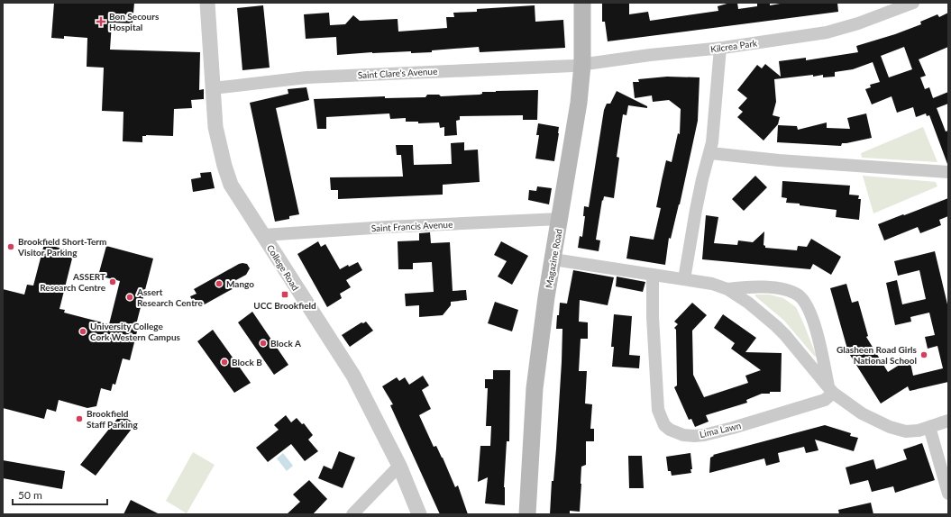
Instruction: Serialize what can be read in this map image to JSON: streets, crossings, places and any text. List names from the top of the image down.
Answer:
{
  "streets": {
    "main road": ["Magazine Road"],
    "street": [
      "Kilcrea Park",
      "Saint Clare's Avenue",
      "Saint Francis Avenue",
      "College Road",
      "Lima Lawn"
    ]
  },
  "crossings": [
    ["Kilcrea Park", "Saint Clare's Avenue"],
    ["Kilcrea Park", "Magazine Road"],
    ["Saint Clare's Avenue", "Magazine Road"],
    ["Saint Clare's Avenue", "College Road"],
    ["Saint Francis Avenue", "Magazine Road"],
    ["Saint Francis Avenue", "College Road"]
  ],
  "places": {
    "health": ["Bon Secours Hospital"],
    "other": [
      "Brookfield Short-Term Visitor Parking",
      "ASSERT Research Centre",
      "Mango",
      "Assert Research Centre",
      "University College Cork Western Campus",
      "Block A",
      "Glasheen Road Girls National School",
      "Block B",
      "Brookfield Staff Parking"
    ],
    "transit": ["UCC Brookfield"]
  },
  "scale_bar": "50 m"
}
